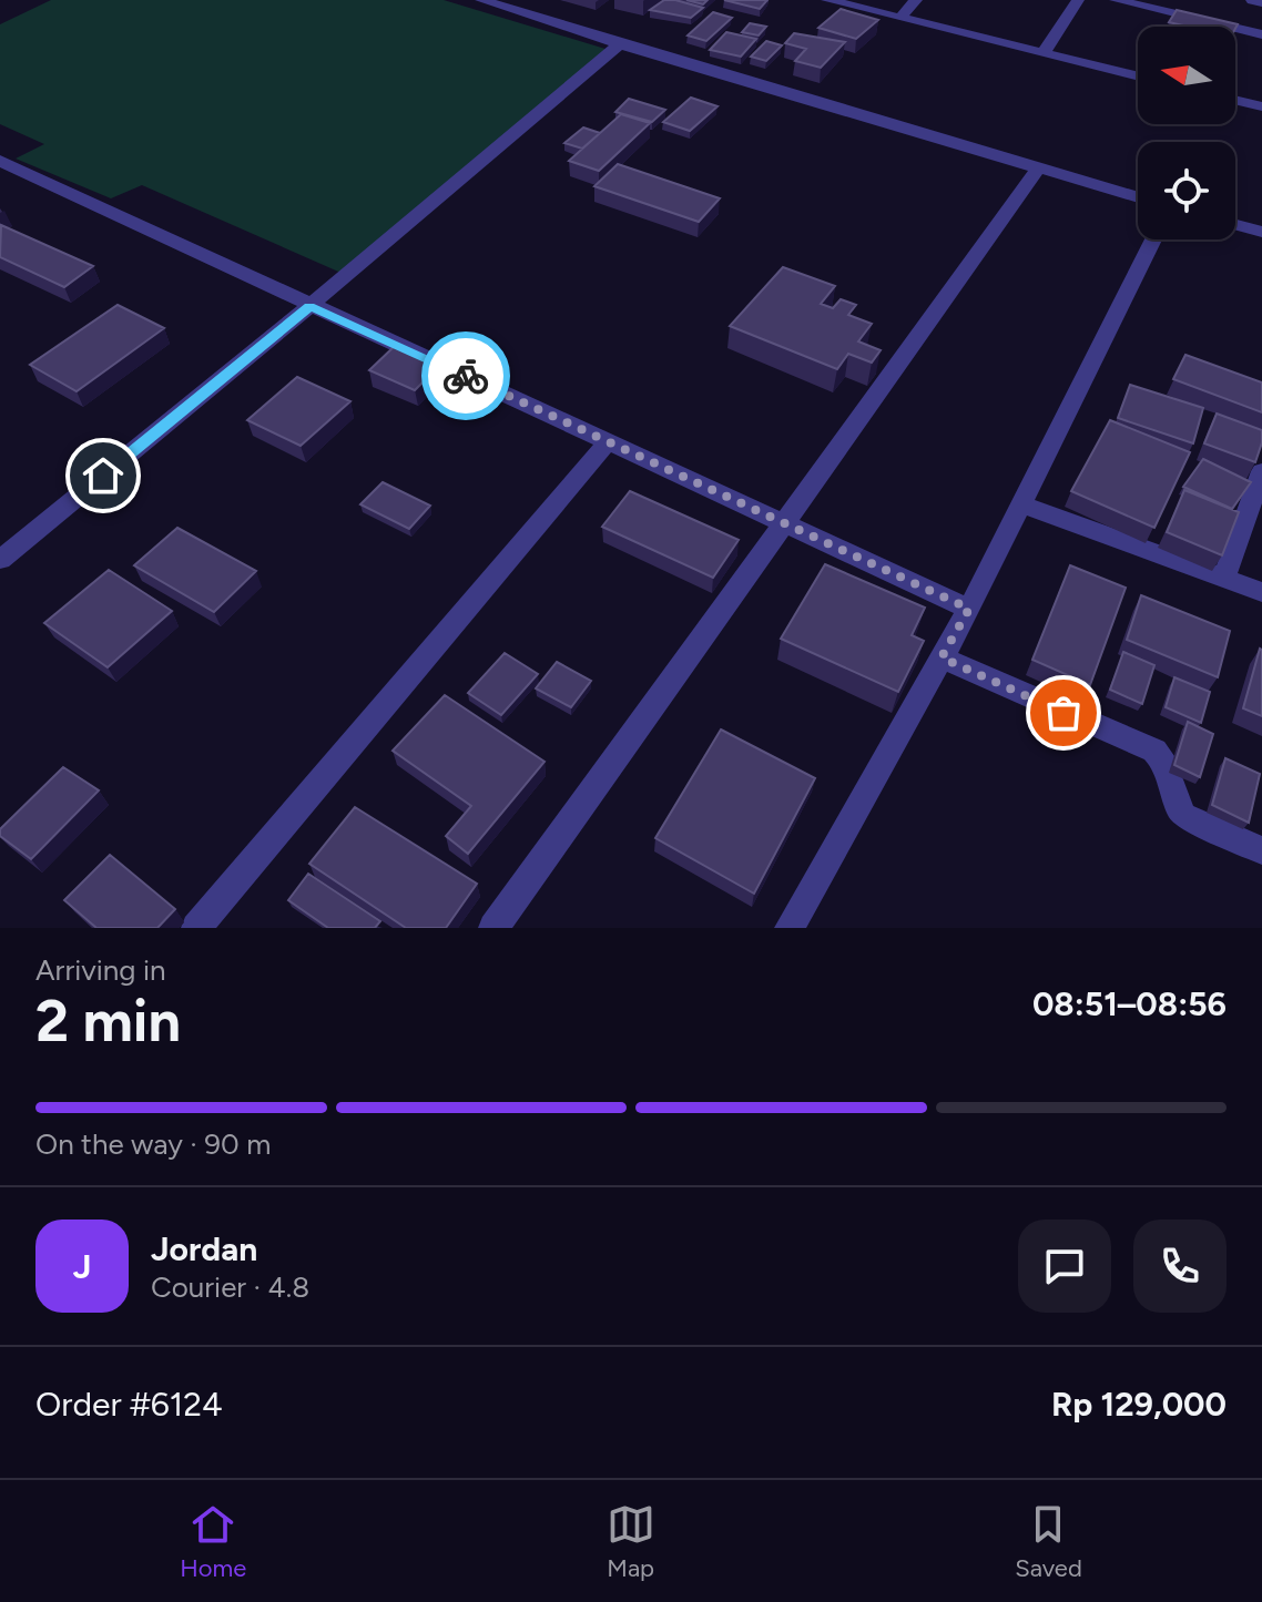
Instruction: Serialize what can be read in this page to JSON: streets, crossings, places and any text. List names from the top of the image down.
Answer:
{
  "north": "left",
  "page": {
    "heading": ["2 min", "Arriving in", "08:51–08:56"],
    "panel": [
      "Jordan",
      "Courier · 4.8",
      "Order #6124",
      "Rp 129,000"
    ],
    "bar": "On the way · 90 m",
    "round": "J",
    "tabs": ["Home", "Map", "Saved"]
  }
}
